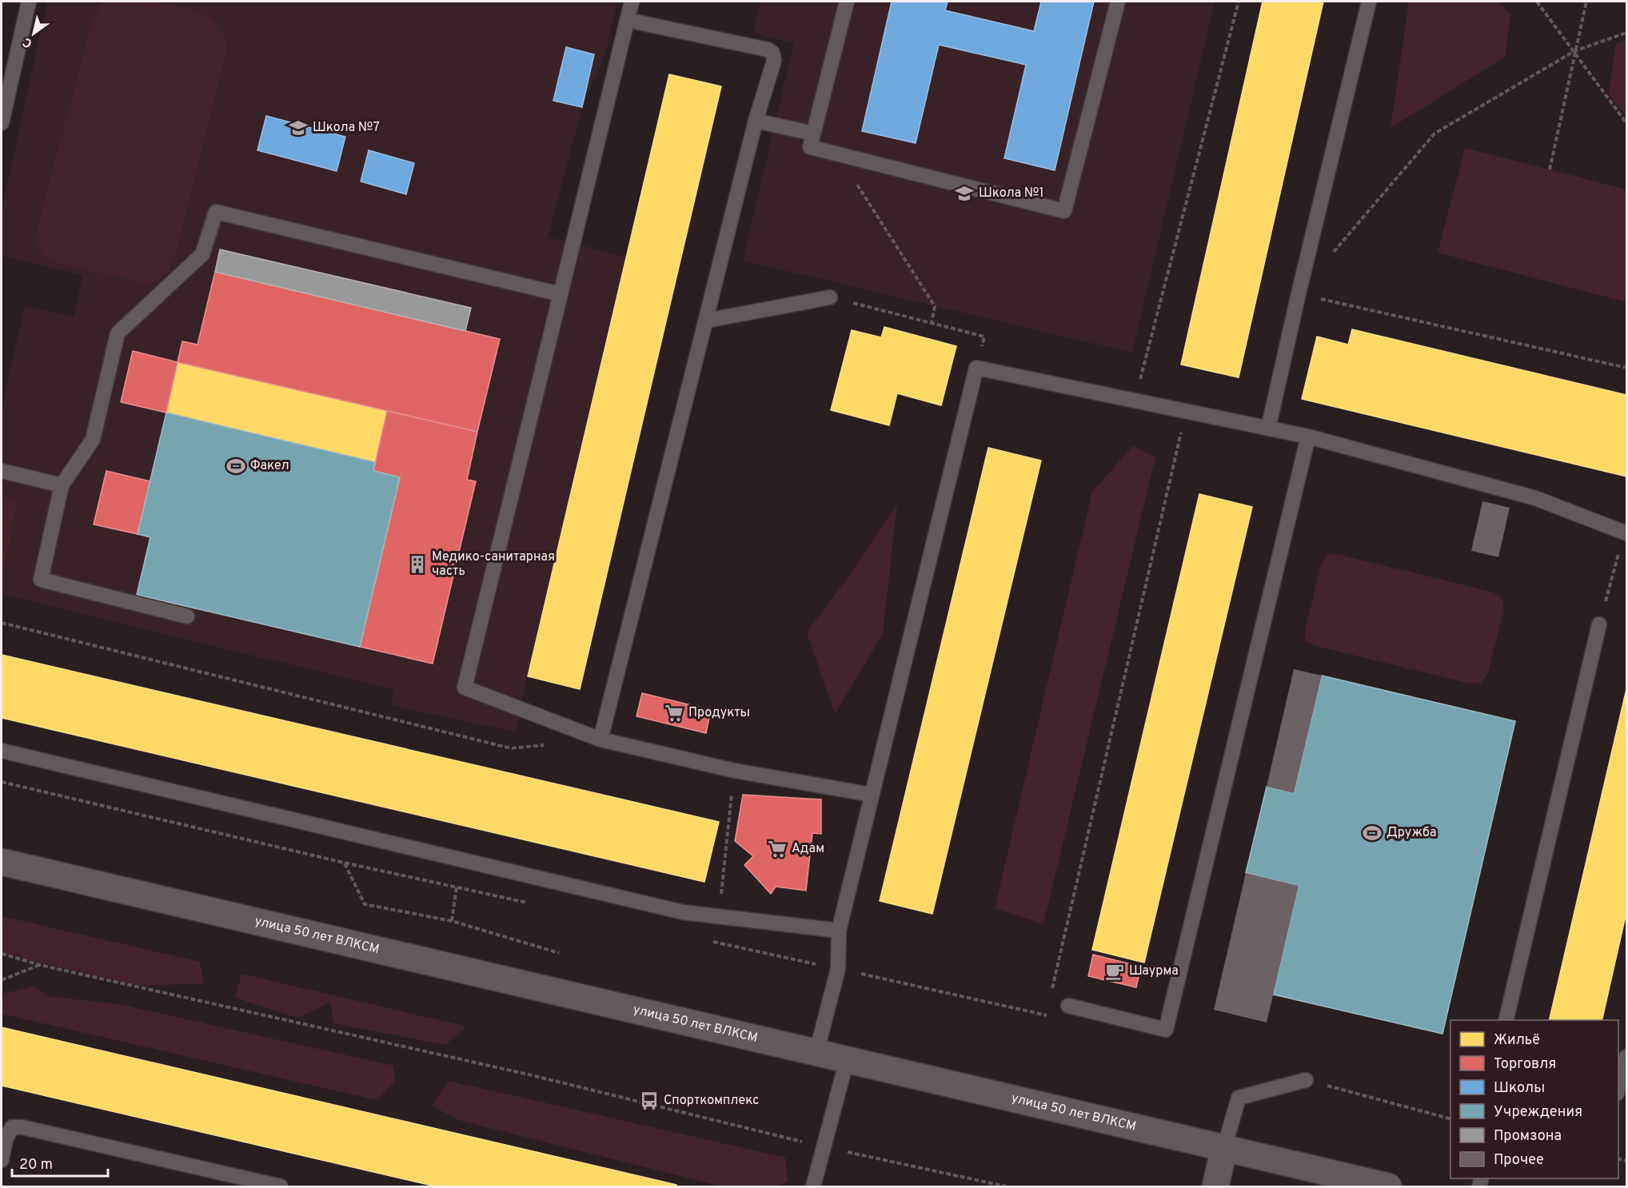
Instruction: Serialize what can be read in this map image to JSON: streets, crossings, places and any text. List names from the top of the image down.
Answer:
{
  "streets": {
    "main road": ["улица 50 лет ВЛКСМ"]
  },
  "places": {
    "school or university": ["Школа №7", "Школа №1"],
    "sports": ["Факел", "Дружба"],
    "building": ["Медико-санитарная часть"],
    "supermarket": ["Продукты", "Адам"],
    "cafe": ["Шаурма"],
    "bus stop": ["Спорткомплекс"]
  },
  "legend": [
    "Жильё",
    "Торговля",
    "Школы",
    "Учреждения",
    "Промзона",
    "Прочее"
  ],
  "scale_bar": "20 m",
  "north": "bottom left"
}
